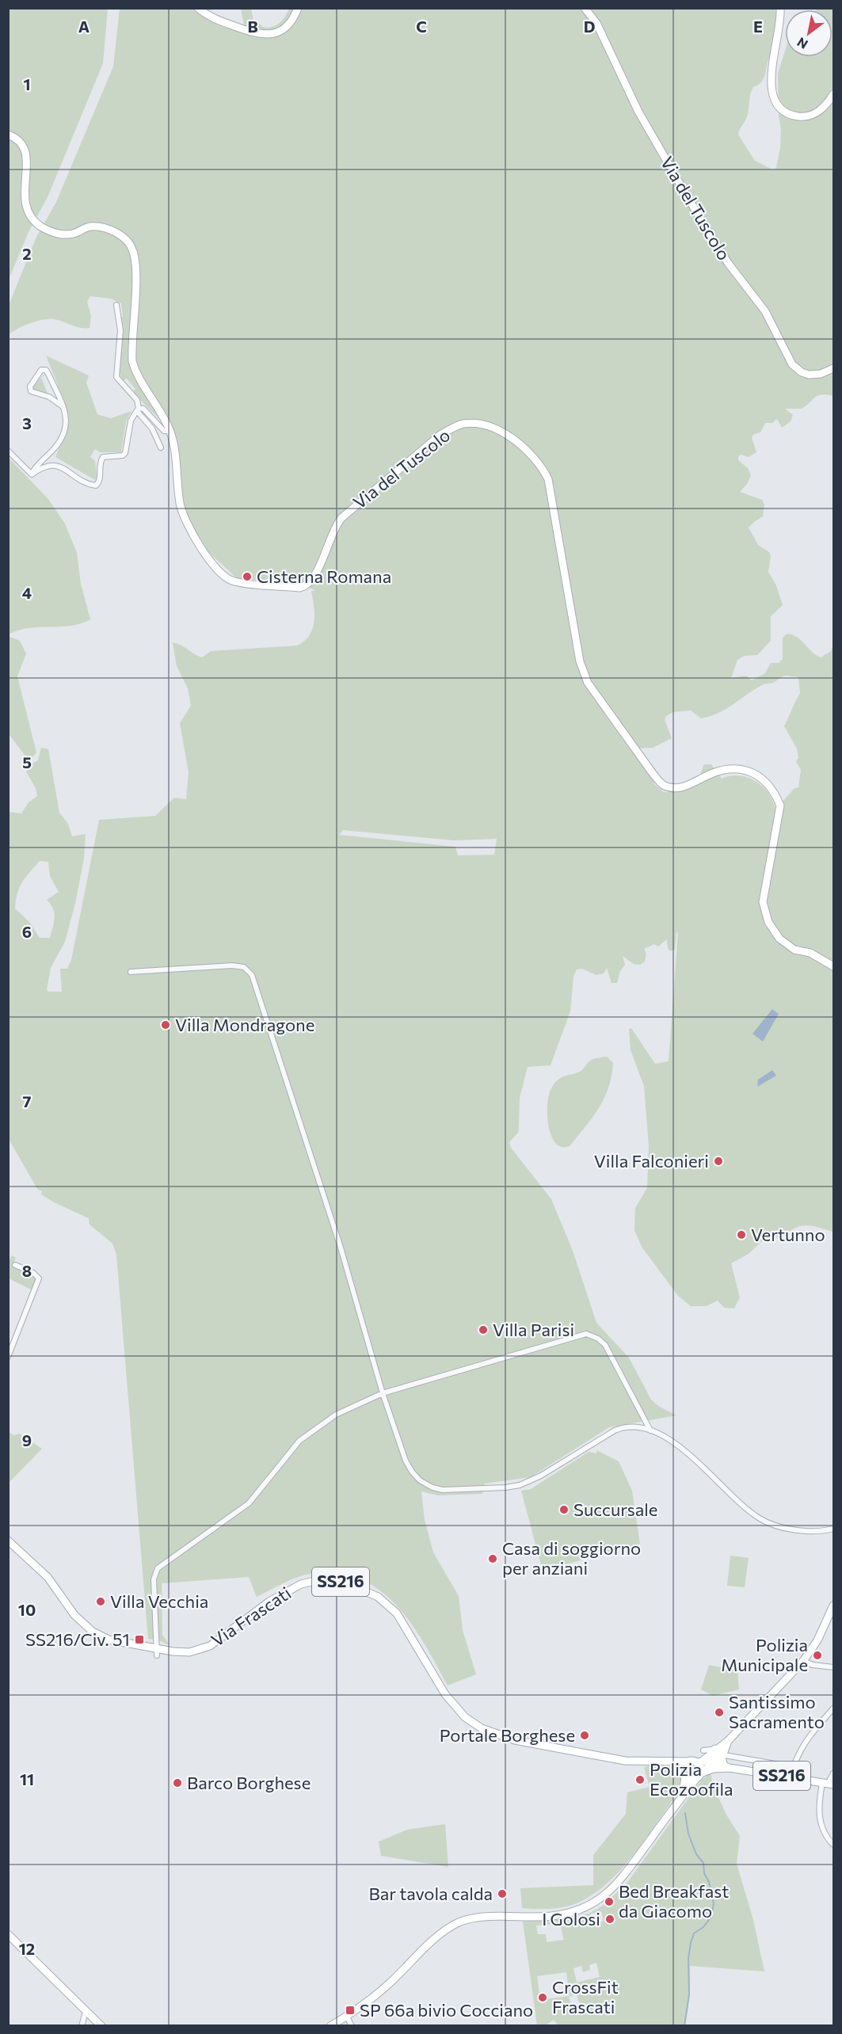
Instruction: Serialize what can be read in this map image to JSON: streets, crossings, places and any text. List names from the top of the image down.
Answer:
{
  "streets": {
    "street": ["Via del Tuscolo", "SS216", "Via Frascati"]
  },
  "places": {
    "other": [
      "Cisterna Romana",
      "Villa Mondragone",
      "Villa Falconieri",
      "Vertunno",
      "Villa Parisi",
      "Succursale",
      "Casa di soggiorno per anziani",
      "Villa Vecchia",
      "Polizia Municipale",
      "Santissimo Sacramento",
      "Portale Borghese",
      "Polizia Ecozoofila",
      "Barco Borghese",
      "Bar tavola calda",
      "Bed Breakfast da Giacomo",
      "I Golosi",
      "CrossFit Frascati"
    ],
    "transit": ["SS216/Civ. 51", "SP 66a bivio Cocciano"]
  },
  "north": "bottom left",
  "grid": {
    "columns": [
      "A",
      "B",
      "C",
      "D",
      "E"
    ],
    "rows": [
      "1",
      "2",
      "3",
      "4",
      "5",
      "6",
      "7",
      "8",
      "9",
      "10",
      "11",
      "12"
    ]
  }
}
